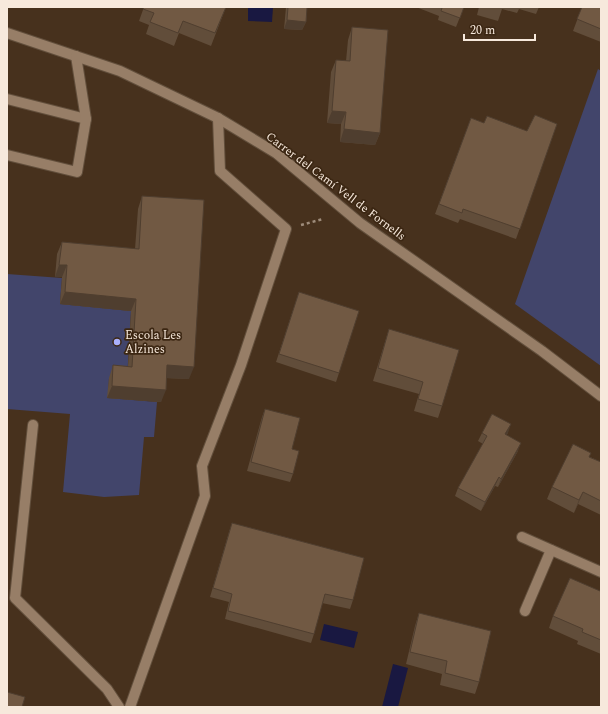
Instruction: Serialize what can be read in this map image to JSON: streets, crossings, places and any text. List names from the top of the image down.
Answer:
{
  "streets": {
    "street": ["Carrer del Camí Vell de Fornells"]
  },
  "places": ["Escola Les Alzines"],
  "scale_bar": "20 m"
}
